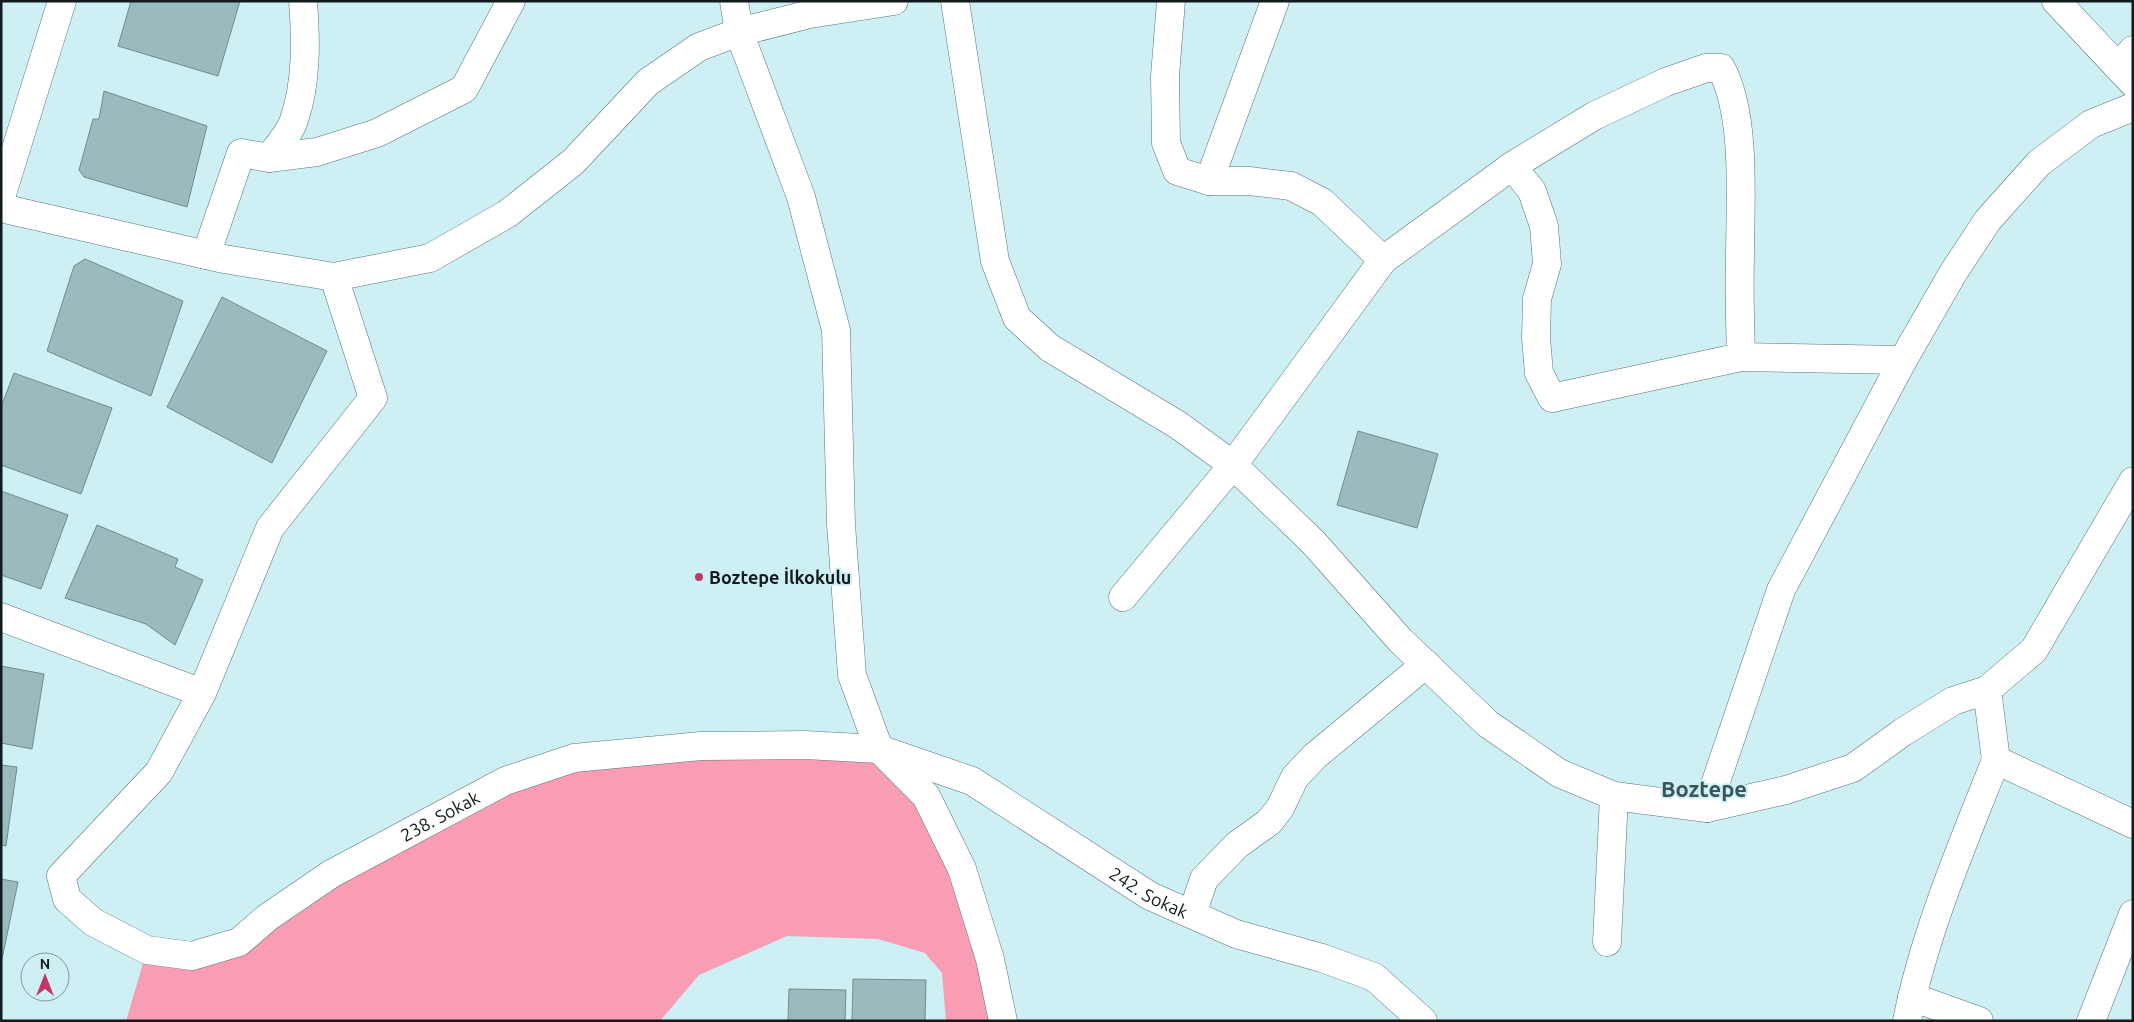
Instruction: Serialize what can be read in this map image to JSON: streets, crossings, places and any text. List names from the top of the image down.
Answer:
{
  "streets": {
    "street": ["238. Sokak", "242. Sokak"]
  },
  "crossings": [
    ["238. Sokak", "242. Sokak"]
  ],
  "districts": ["Boztepe"],
  "places": ["Boztepe İlkokulu"],
  "north": "top"
}
